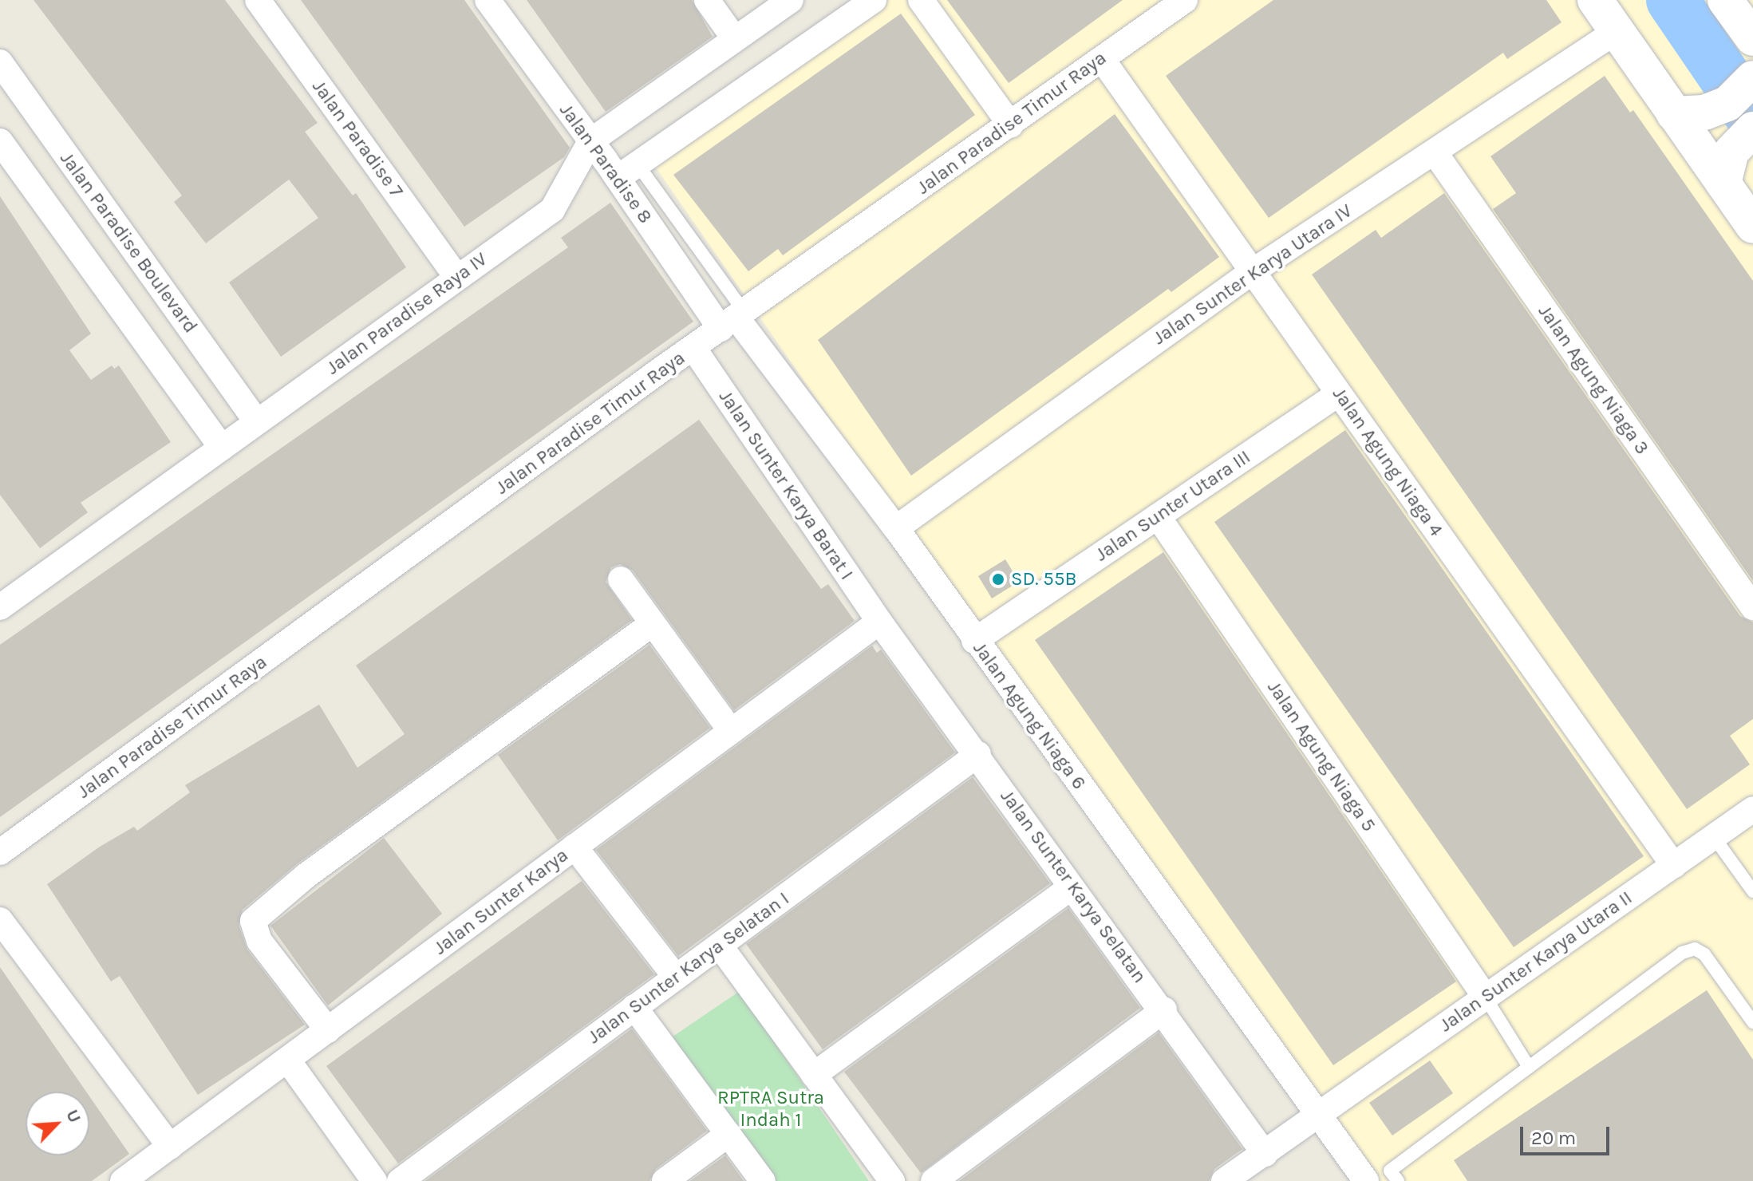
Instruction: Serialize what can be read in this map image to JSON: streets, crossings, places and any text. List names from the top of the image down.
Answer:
{
  "streets": {
    "street": [
      "Jalan Paradise Timur Raya",
      "Jalan Paradise 7",
      "Jalan Paradise 8",
      "Jalan Paradise Boulevard",
      "Jalan Sunter Karya Utara IV",
      "Jalan Paradise Raya IV",
      "Jalan Agung Niaga 3",
      "Jalan Agung Niaga 4",
      "Jalan Sunter Karya Barat I",
      "Jalan Sunter Utara III",
      "Jalan Agung Niaga 6",
      "Jalan Agung Niaga 5",
      "Jalan Sunter Karya Selatan",
      "Jalan Sunter Karya",
      "Jalan Sunter Karya Utara II",
      "Jalan Sunter Karya Selatan I"
    ]
  },
  "crossings": [
    ["Jalan Paradise Timur Raya", "Jalan Paradise 8"],
    ["Jalan Paradise Timur Raya", "Jalan Agung Niaga 4"],
    ["Jalan Paradise Timur Raya", "Jalan Sunter Karya Barat I"],
    ["Jalan Paradise Timur Raya", "Jalan Agung Niaga 6"],
    ["Jalan Paradise 7", "Jalan Paradise Raya IV"],
    ["Jalan Paradise 8", "Jalan Paradise Raya IV"],
    ["Jalan Paradise 8", "Jalan Agung Niaga 6"],
    ["Jalan Paradise Boulevard", "Jalan Paradise Raya IV"],
    ["Jalan Sunter Karya Utara IV", "Jalan Agung Niaga 3"],
    ["Jalan Sunter Karya Utara IV", "Jalan Agung Niaga 4"],
    ["Jalan Sunter Karya Utara IV", "Jalan Agung Niaga 6"],
    ["Jalan Agung Niaga 4", "Jalan Sunter Utara III"],
    ["Jalan Agung Niaga 4", "Jalan Sunter Karya Utara II"],
    ["Jalan Sunter Karya Barat I", "Jalan Sunter Karya Selatan"],
    ["Jalan Sunter Karya Barat I", "Jalan Sunter Karya"],
    ["Jalan Sunter Utara III", "Jalan Agung Niaga 6"],
    ["Jalan Sunter Utara III", "Jalan Agung Niaga 5"],
    ["Jalan Agung Niaga 6", "Jalan Sunter Karya Utara II"],
    ["Jalan Agung Niaga 5", "Jalan Sunter Karya Utara II"],
    ["Jalan Sunter Karya Selatan", "Jalan Sunter Karya"],
    ["Jalan Sunter Karya Selatan", "Jalan Sunter Karya Utara II"],
    ["Jalan Sunter Karya Selatan", "Jalan Sunter Karya Selatan I"]
  ],
  "parks": ["RPTRA Sutra Indah 1"],
  "places": ["SD. 55B"],
  "scale_bar": "20 m",
  "north": "top right"
}
